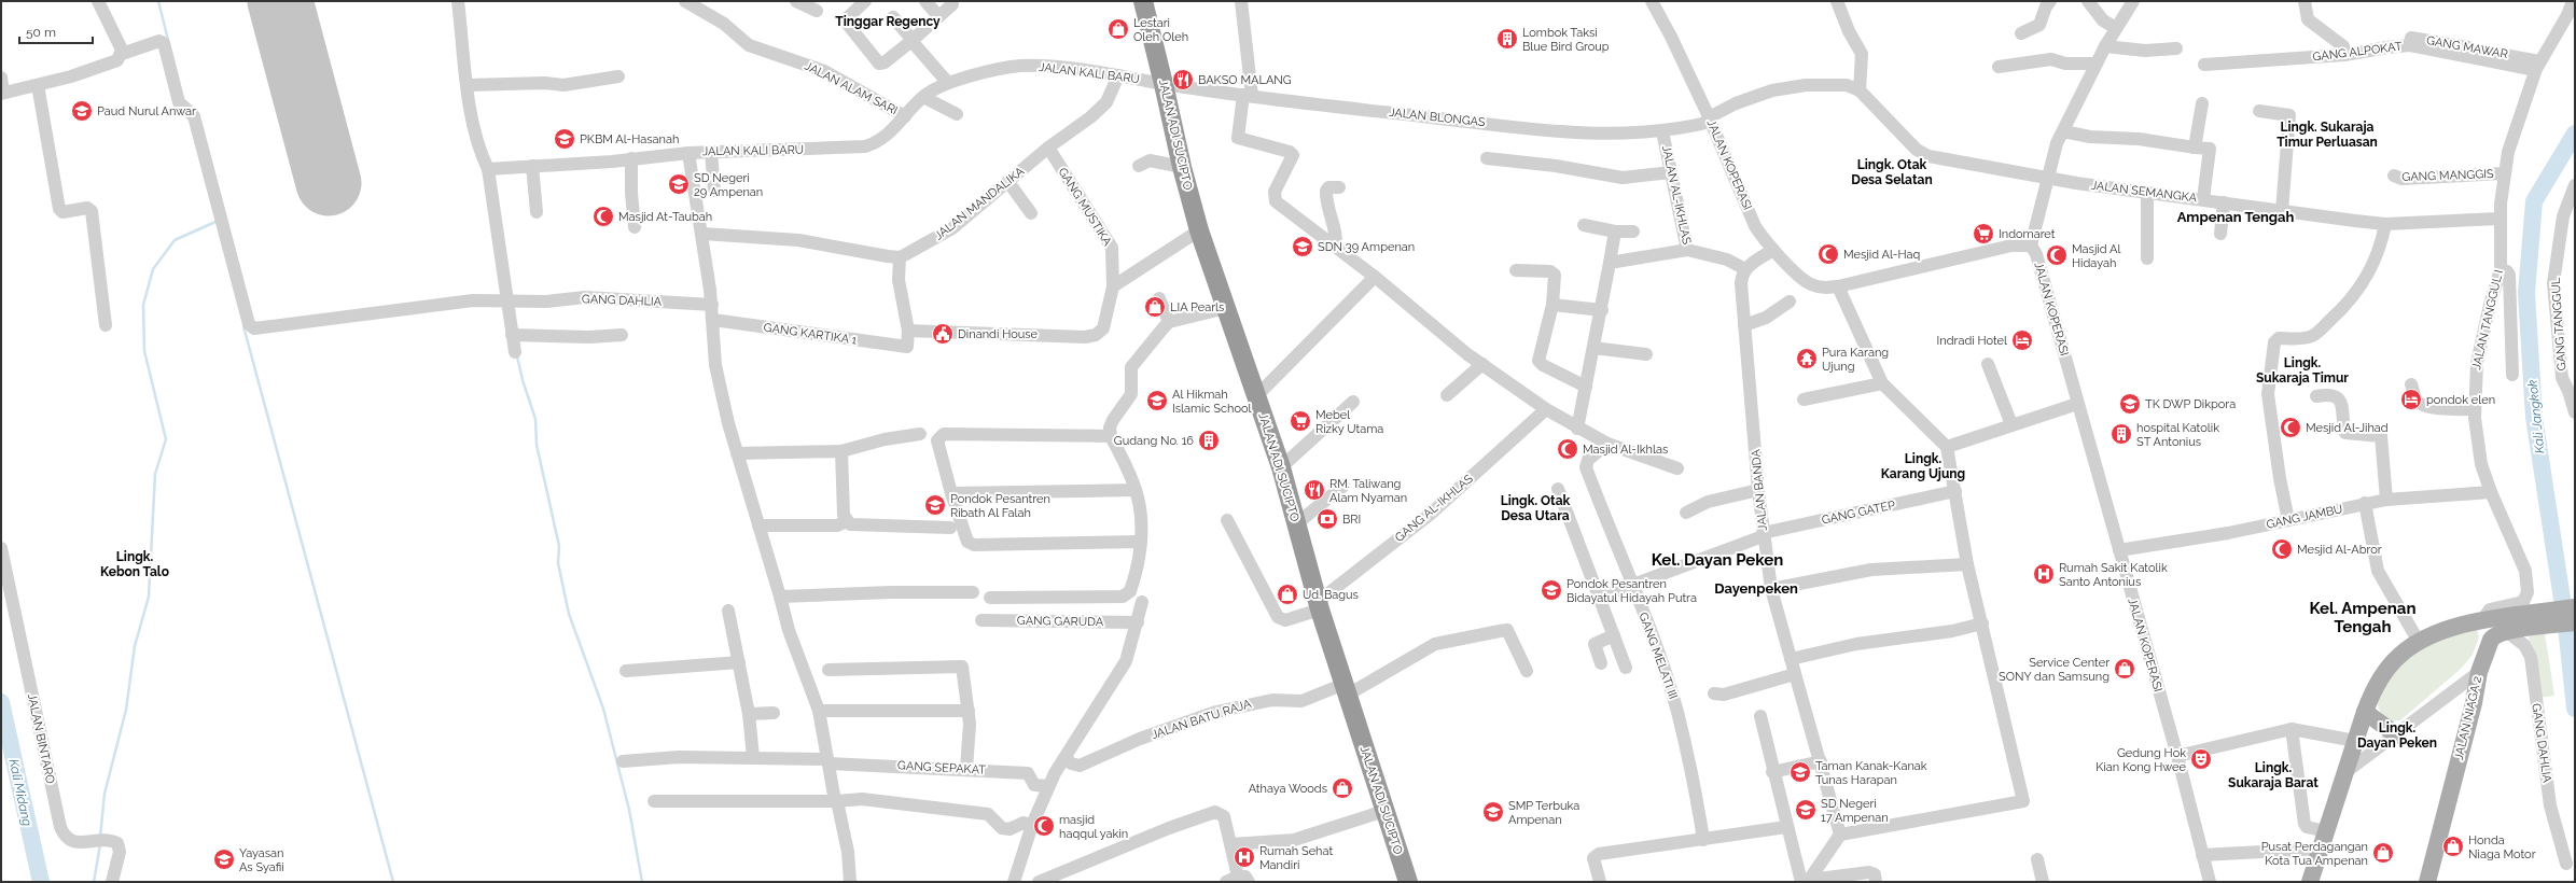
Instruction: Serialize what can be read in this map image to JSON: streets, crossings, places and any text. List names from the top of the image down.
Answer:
{
  "streets": {
    "highway": ["JALAN ADI SUCIPTO"],
    "main road": ["JALAN NIAGA 2"],
    "street": [
      "GANG ALPOKAT",
      "JALAN KALI BARU",
      "JALAN ALAM SARI",
      "JALAN BLONGAS",
      "JALAN KOPERASI",
      "GANG MANGGIS",
      "JALAN SEMANGKA",
      "JALAN AL-IKHLAS",
      "JALAN MANDALIKA",
      "GANG MUSTIKA",
      "GANG DAHLIA",
      "JALAN TANGGUL I",
      "GANG TANGGUL",
      "GANG KARTIKA 1",
      "JALAN BANDA",
      "GANG AL-IKHLAS",
      "GANG GATEP",
      "GANG JAMBU",
      "GANG GARUDA",
      "GANG MELATI III",
      "JALAN BATU RAJA",
      "JALAN BINTARO",
      "GANG SEPAKAT"
    ]
  },
  "crossings": [
    ["GANG ALPOKAT", "JALAN TANGGUL I"],
    ["JALAN KALI BARU", "JALAN ALAM SARI"],
    ["JALAN KALI BARU", "JALAN BLONGAS"],
    ["JALAN KALI BARU", "JALAN ADI SUCIPTO"],
    ["JALAN KALI BARU", "JALAN MANDALIKA"],
    ["JALAN BLONGAS", "JALAN ADI SUCIPTO"],
    ["JALAN BLONGAS", "JALAN KOPERASI"],
    ["JALAN BLONGAS", "JALAN SEMANGKA"],
    ["JALAN BLONGAS", "JALAN AL-IKHLAS"],
    ["JALAN ADI SUCIPTO", "GANG AL-IKHLAS"],
    ["JALAN ADI SUCIPTO", "JALAN BATU RAJA"],
    ["JALAN KOPERASI", "GANG JAMBU"],
    ["GANG MANGGIS", "JALAN TANGGUL I"],
    ["JALAN SEMANGKA", "JALAN TANGGUL I"],
    ["JALAN AL-IKHLAS", "JALAN BANDA"],
    ["JALAN MANDALIKA", "GANG MUSTIKA"],
    ["GANG MUSTIKA", "GANG KARTIKA 1"],
    ["GANG DAHLIA", "JALAN NIAGA 2"],
    ["JALAN TANGGUL I", "GANG JAMBU"],
    ["JALAN BANDA", "GANG GATEP"],
    ["GANG GATEP", "GANG MELATI III"]
  ],
  "districts": [
    "Tinggar Regency",
    "Lingk. Sukaraja Timur Perluasan",
    "Lingk. Otak Desa Selatan",
    "Ampenan Tengah",
    "Lingk. Sukaraja Timur",
    "Lingk. Karang Ujung",
    "Lingk. Otak Desa Utara",
    "Lingk. Kebon Talo",
    "Kel. Dayan Peken",
    "Dayenpeken",
    "Kel. Ampenan Tengah",
    "Lingk. Dayan Peken",
    "Lingk. Sukaraja Barat"
  ],
  "water": ["Kali Jangkok", "Kali Midang"],
  "places": {
    "shop": [
      "Lestari Oleh Oleh",
      "LIA Pearls",
      "Ud. Bagus",
      "Service Center SONY dan Samsung",
      "Athaya Woods",
      "Honda Niaga Motor",
      "Pusat Perdagangan Kota Tua Ampenan"
    ],
    "building": ["Lombok Taksi Blue Bird Group", "hospital Katolik ST Antonius", "Gudang No. 16"],
    "restaurant": ["BAKSO MALANG", "RM. Taliwang Alam Nyaman"],
    "school or university": [
      "Paud Nurul Anwar",
      "PKBM Al-Hasanah",
      "SD Negeri 29 Ampenan",
      "SDN 39 Ampenan",
      "Al Hikmah Islamic School",
      "TK DWP Dikpora",
      "Pondok Pesantren Ribath Al Falah",
      "Pondok Pesantren Bidayatul Hidayah Putra",
      "Taman Kanak-Kanak Tunas Harapan",
      "SD Negeri 17 Ampenan",
      "SMP Terbuka Ampenan",
      "Yayasan As Syafii"
    ],
    "mosque": [
      "Masjid At-Taubah",
      "Mesjid Al-Haq",
      "Masjid Al Hidayah",
      "Mesjid Al-Jihad",
      "Masjid Al-Ikhlas",
      "Mesjid Al-Abror",
      "masjid haqqul yakin"
    ],
    "supermarket": ["Indomaret", "Mebel Rizky Utama"],
    "public building": ["Dinandi House"],
    "hotel": ["Indradi Hotel", "pondok elen"],
    "temple": ["Pura Karang Ujung"],
    "bank": ["BRI"],
    "hospital": ["Rumah Sakit Katolik Santo Antonius", "Rumah Sehat Mandiri"],
    "theatre": ["Gedung Hok Kian Kong Hwee"]
  },
  "scale_bar": "50 m"
}
